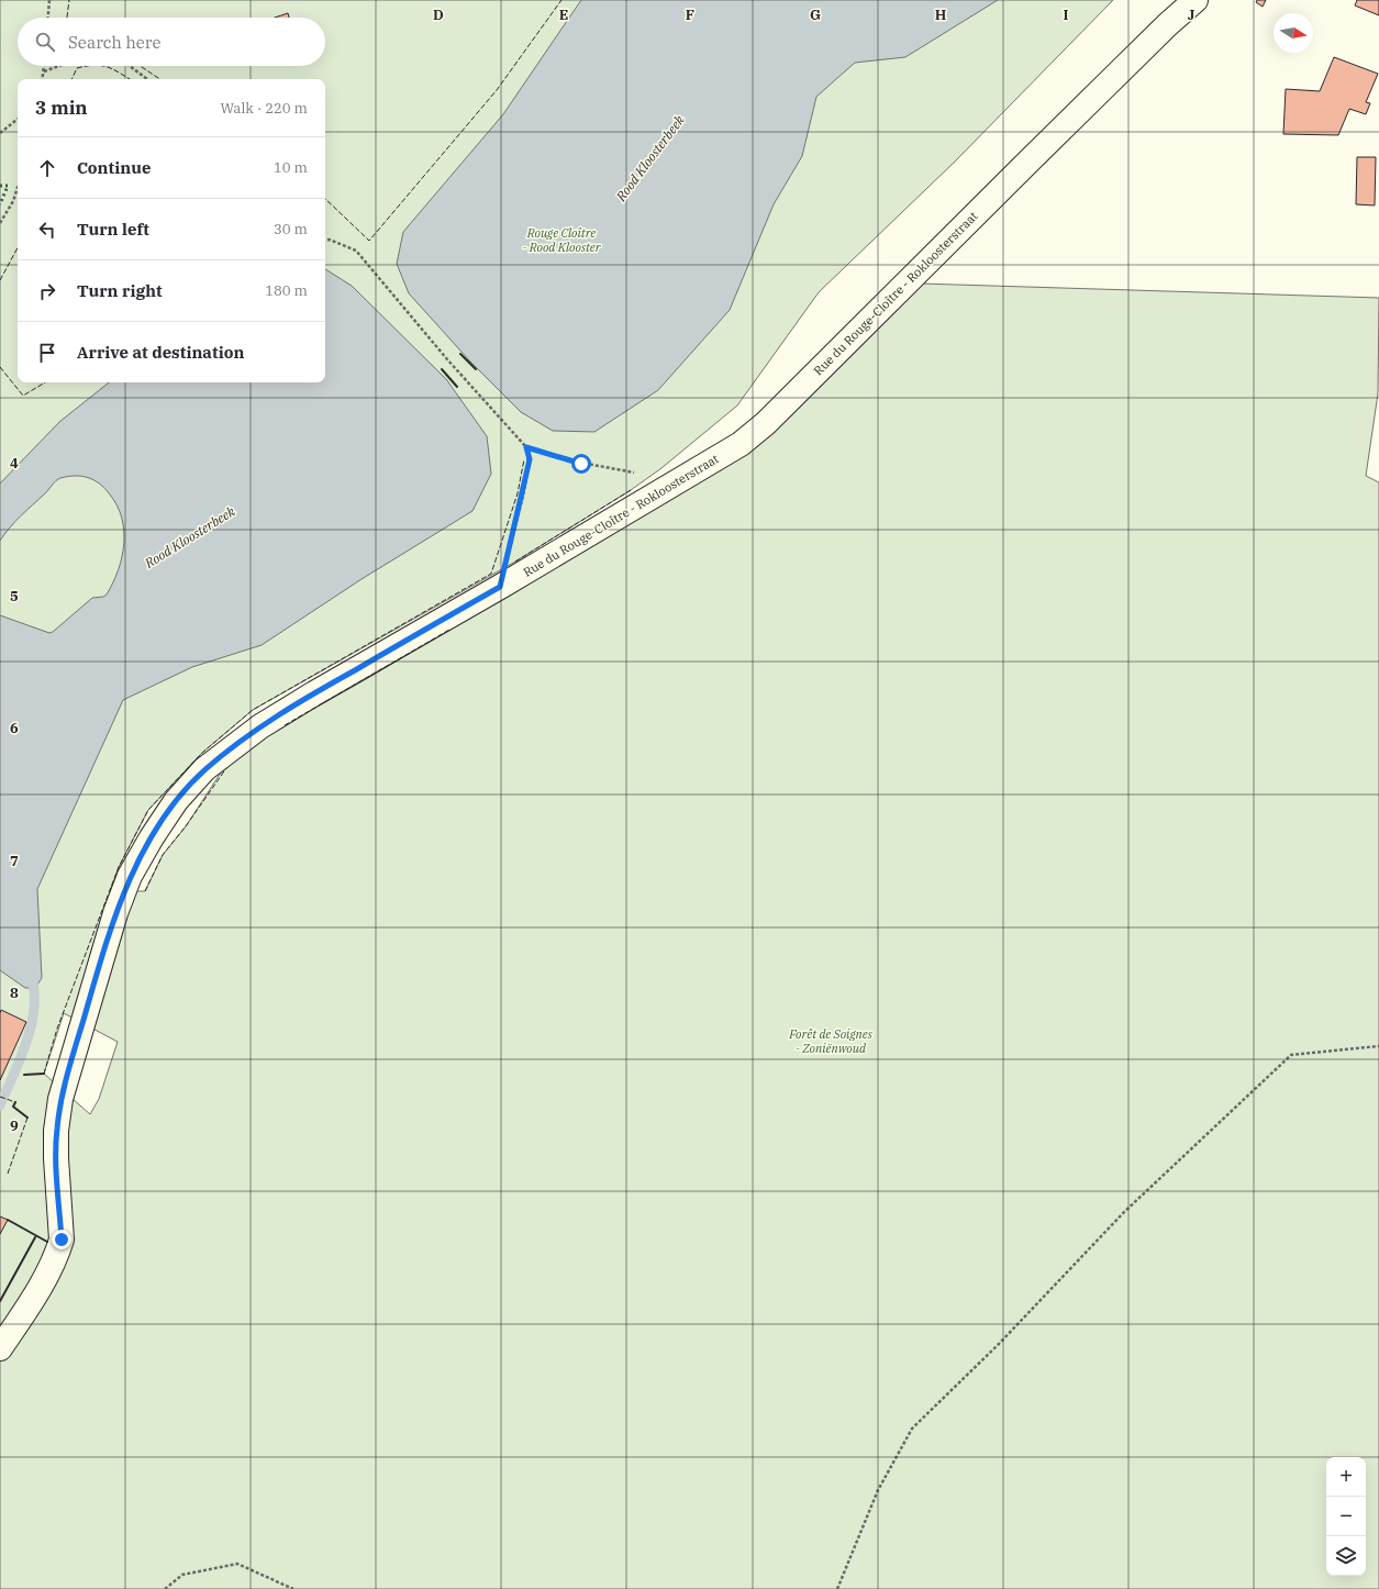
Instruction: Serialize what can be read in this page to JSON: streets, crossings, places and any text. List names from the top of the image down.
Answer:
{
  "streets": {
    "street": ["Rue du Rouge-Cloître - Rokloosterstraat"]
  },
  "water": ["Rood Kloosterbeek"],
  "parks": ["Rouge Cloître - Rood Klooster", "Forêt de Soignes - Zoniënwoud"],
  "north": "right",
  "page": {
    "search": "Search here",
    "heading": ["3 min", "Walk · 220 m"],
    "list": [
      ["Continue", "10 m"],
      ["Turn left", "30 m"],
      ["Turn right", "180 m"],
      "Arrive at destination"
    ],
    "map_buttons": ["+", "−"]
  },
  "grid": {
    "columns": [
      "D",
      "E",
      "F",
      "G",
      "H",
      "I",
      "J"
    ],
    "rows": [
      "4",
      "5",
      "6",
      "7",
      "8",
      "9"
    ]
  }
}
